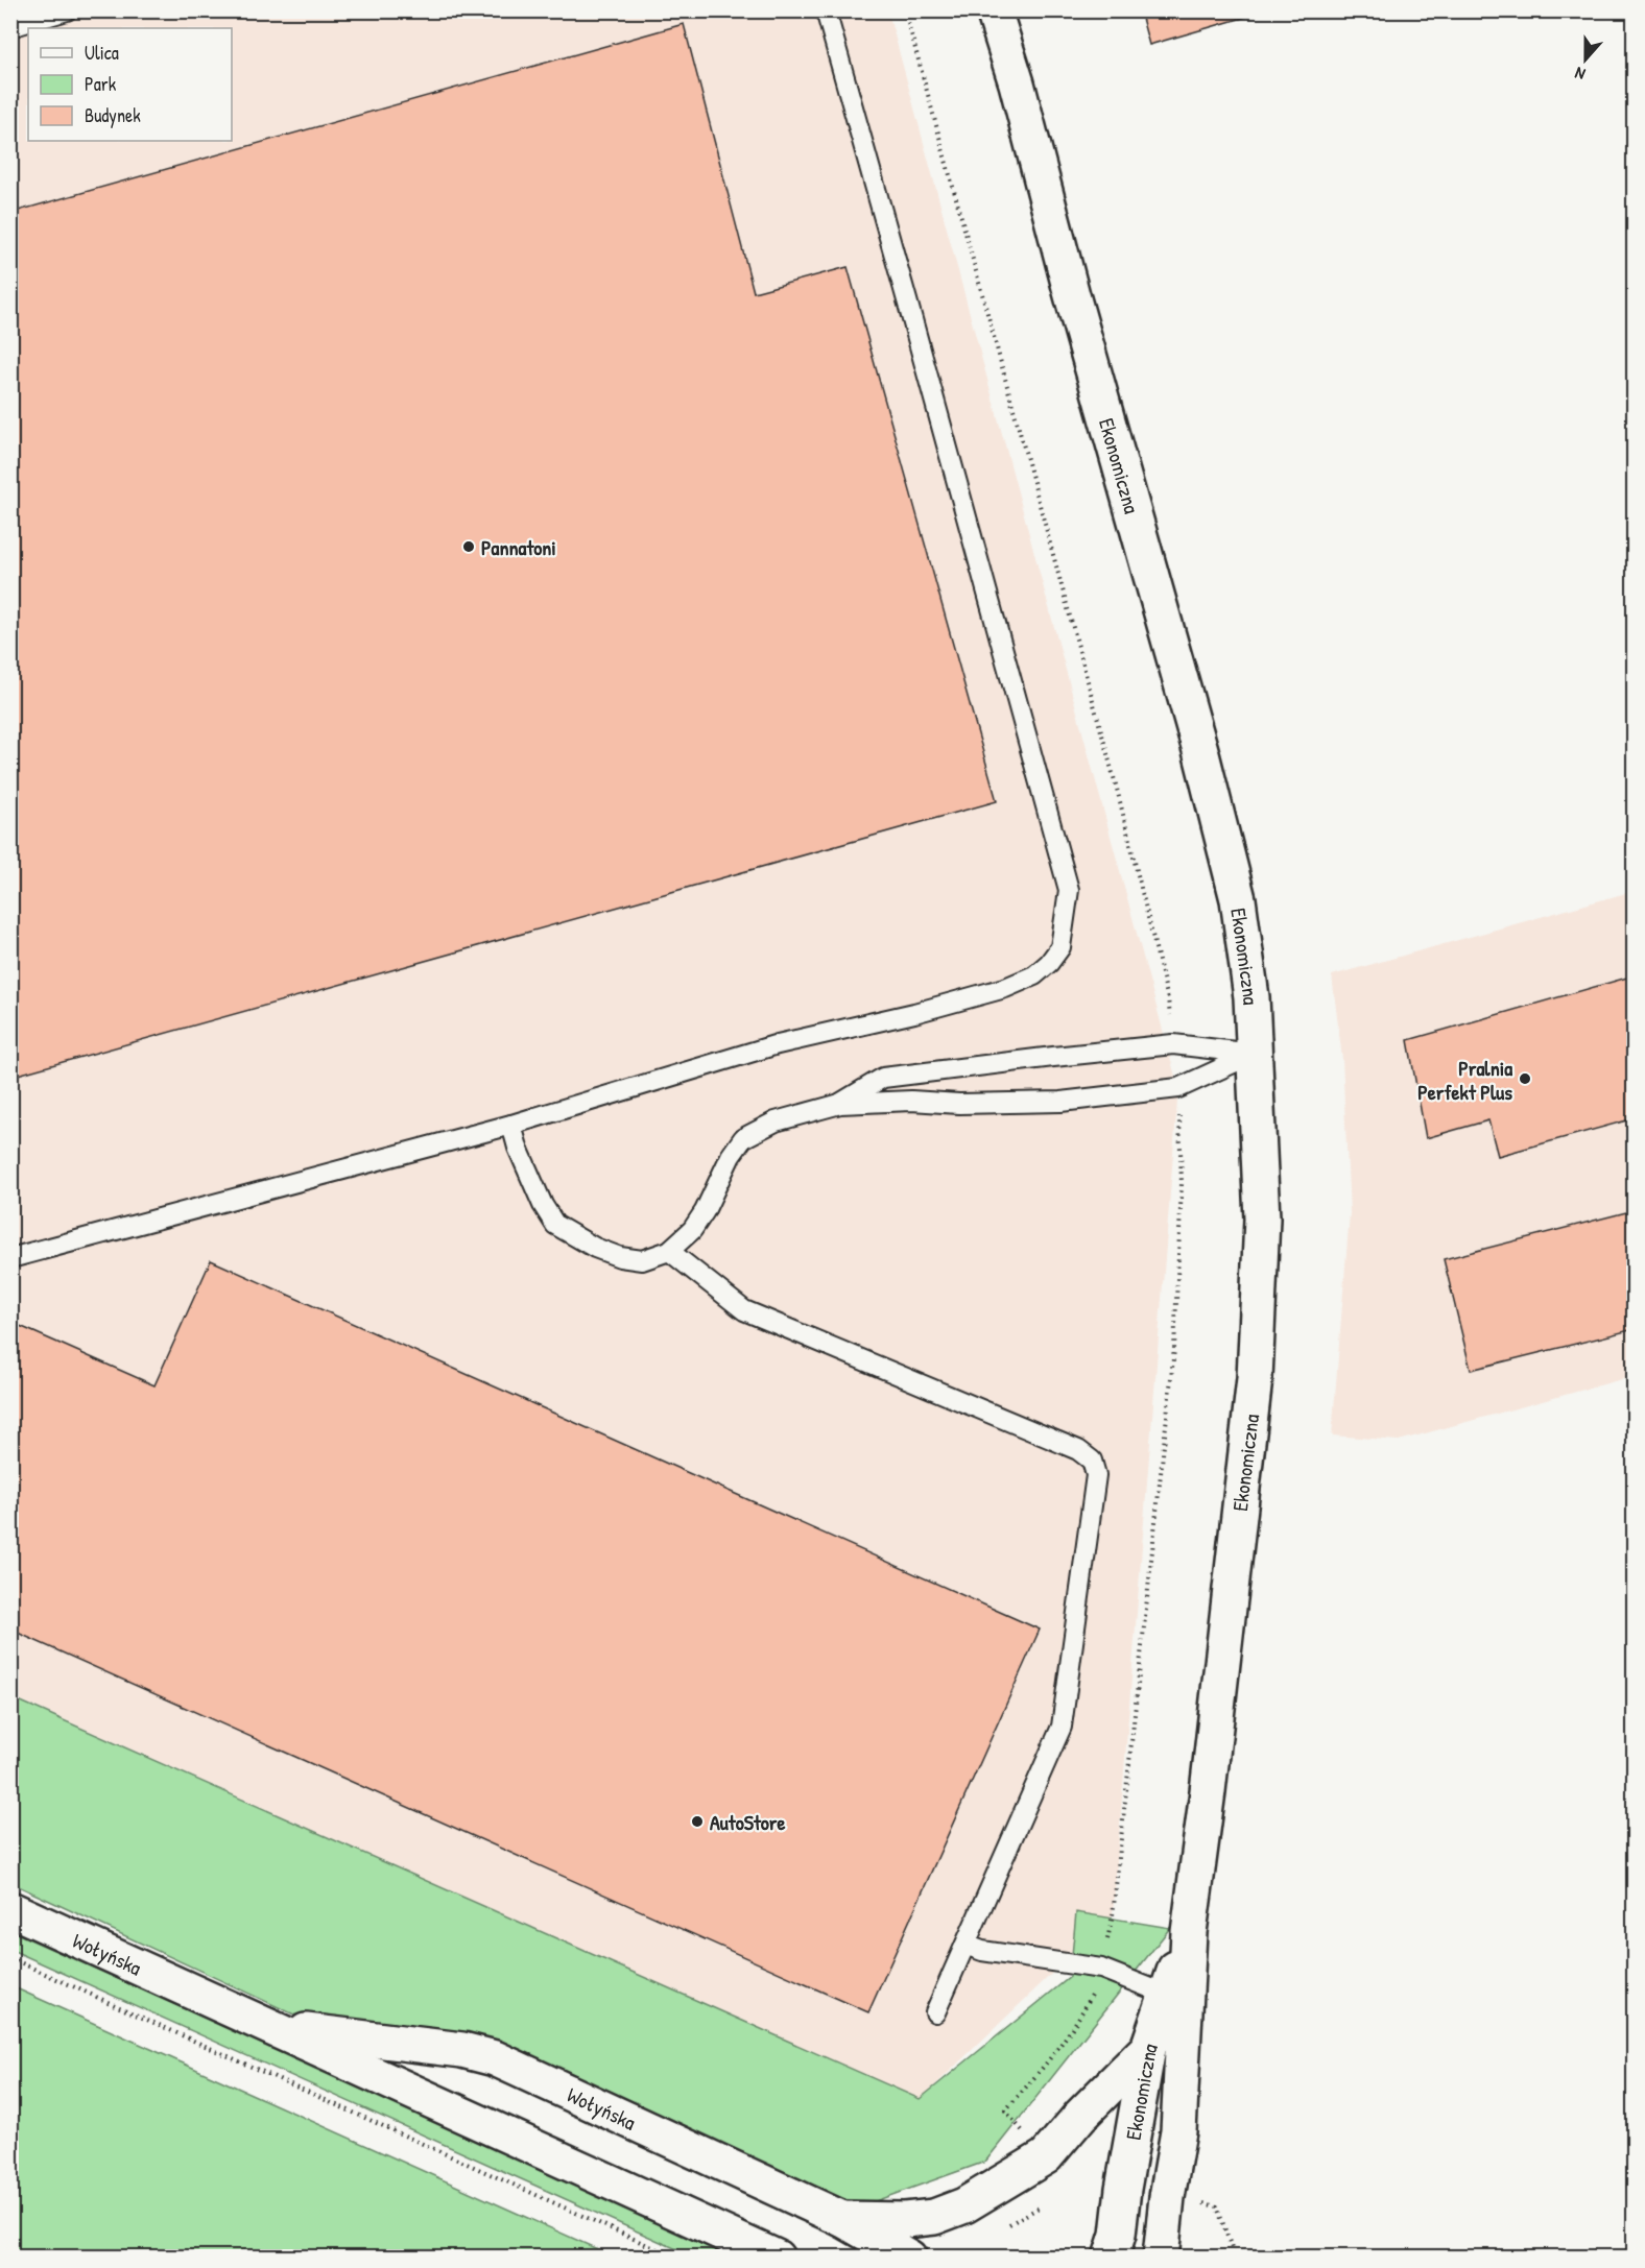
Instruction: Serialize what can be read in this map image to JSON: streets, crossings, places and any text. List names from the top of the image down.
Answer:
{
  "streets": {
    "street": ["Ekonomiczna", "Wołyńska"]
  },
  "places": ["Pannatoni", "Pralnia Perfekt Plus", "AutoStore"],
  "legend": ["Ulica", "Park", "Budynek"],
  "north": "bottom"
}
